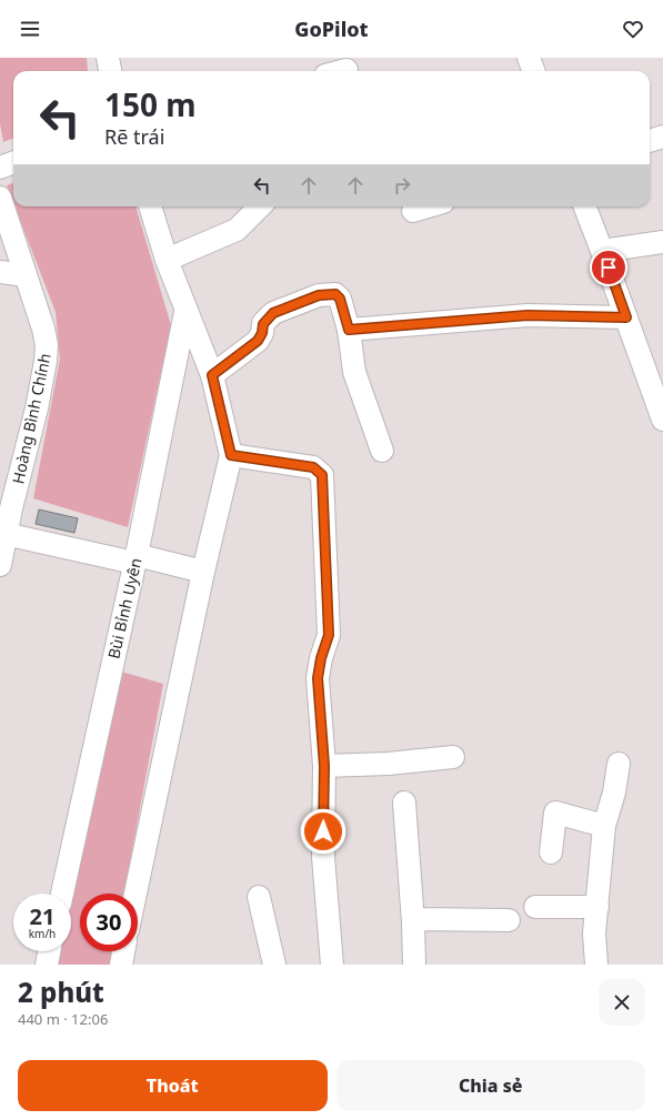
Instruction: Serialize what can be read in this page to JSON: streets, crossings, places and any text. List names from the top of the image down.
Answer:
{
  "streets": {
    "street": ["Hoàng Bình Chính", "Bùi Bỉnh Uyên"]
  },
  "page": {
    "header": "GoPilot",
    "turn": ["150 m", "Rẽ trái"],
    "speed": "21 km/h",
    "limit": "30",
    "heading": ["2 phút", "440 m · 12:06"],
    "buttons": ["Thoát", "Chia sẻ"]
  }
}
